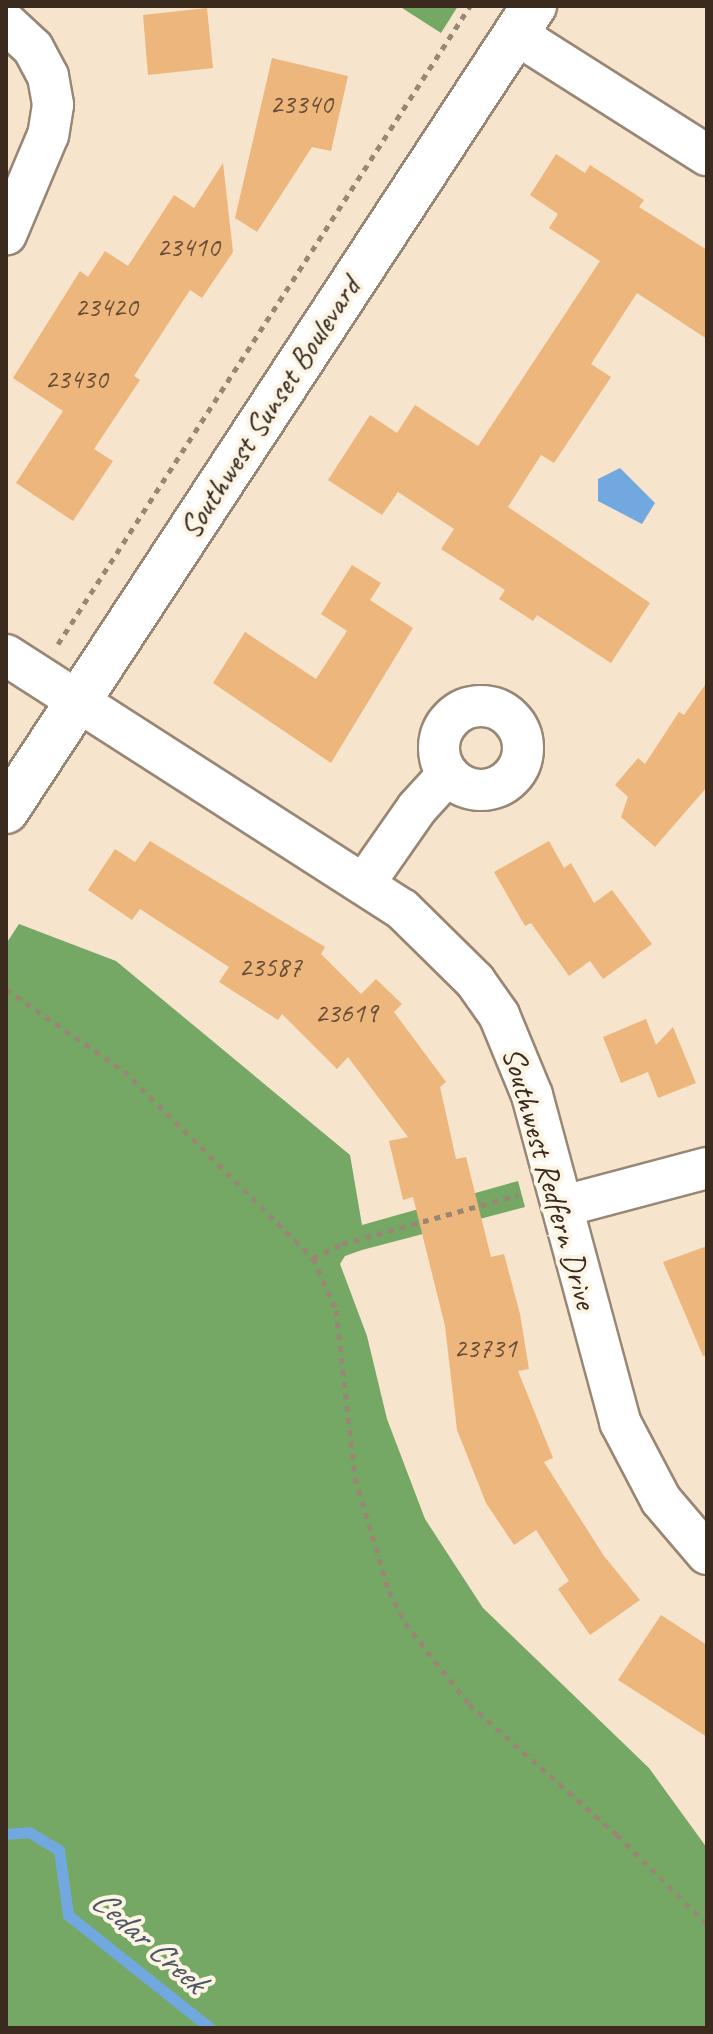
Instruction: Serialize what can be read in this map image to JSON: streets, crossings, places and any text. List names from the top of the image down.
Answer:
{
  "streets": {
    "main road": ["Southwest Sunset Boulevard"],
    "street": ["Southwest Redfern Drive"]
  },
  "crossings": [
    ["Southwest Sunset Boulevard", "Southwest Redfern Drive"]
  ],
  "water": ["Cedar Creek"],
  "house_numbers": [
    "23340",
    "23410",
    "23420",
    "23430",
    "23587",
    "23619",
    "23731"
  ]
}
